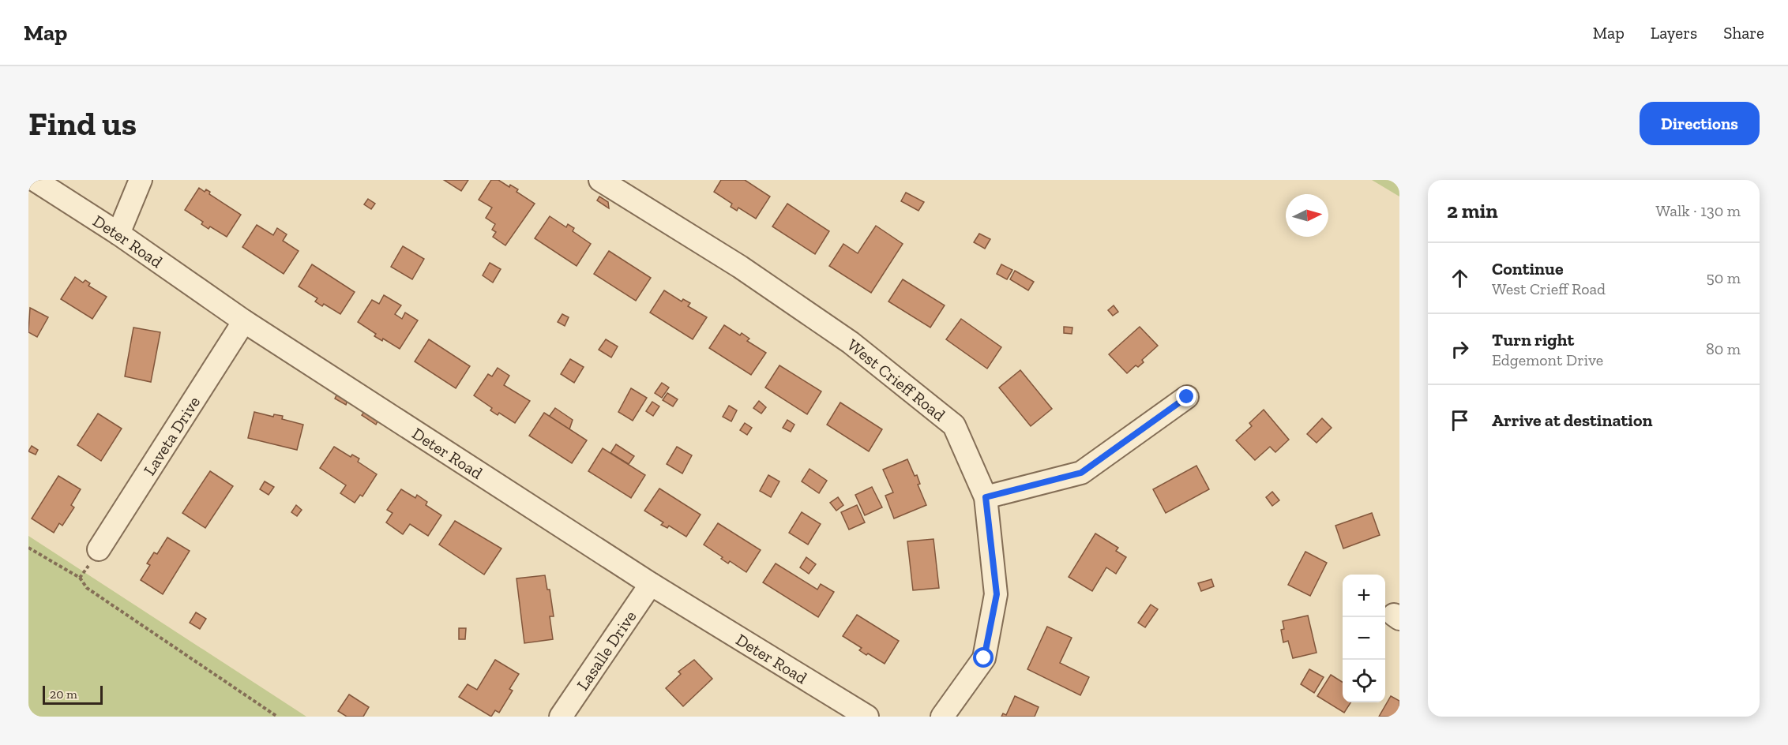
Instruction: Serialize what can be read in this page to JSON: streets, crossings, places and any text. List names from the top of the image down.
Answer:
{
  "streets": {
    "street": [
      "Deter Road",
      "West Crieff Road",
      "Laveta Drive",
      "Lasalle Drive"
    ]
  },
  "crossings": [
    ["Deter Road", "Laveta Drive"],
    ["Deter Road", "Lasalle Drive"]
  ],
  "scale_bar": "20 m",
  "north": "right",
  "page": {
    "header": "Map",
    "nav": ["Map", "Layers", "Share"],
    "buttons": "Directions",
    "title": "Find us",
    "heading": ["2 min", "Walk · 130 m"],
    "list": [
      ["Continue", "West Crieff Road", "50 m"],
      ["Turn right", "Edgemont Drive", "80 m"],
      "Arrive at destination"
    ],
    "map_buttons": ["+", "−"],
    "scale": "20 m"
  }
}
